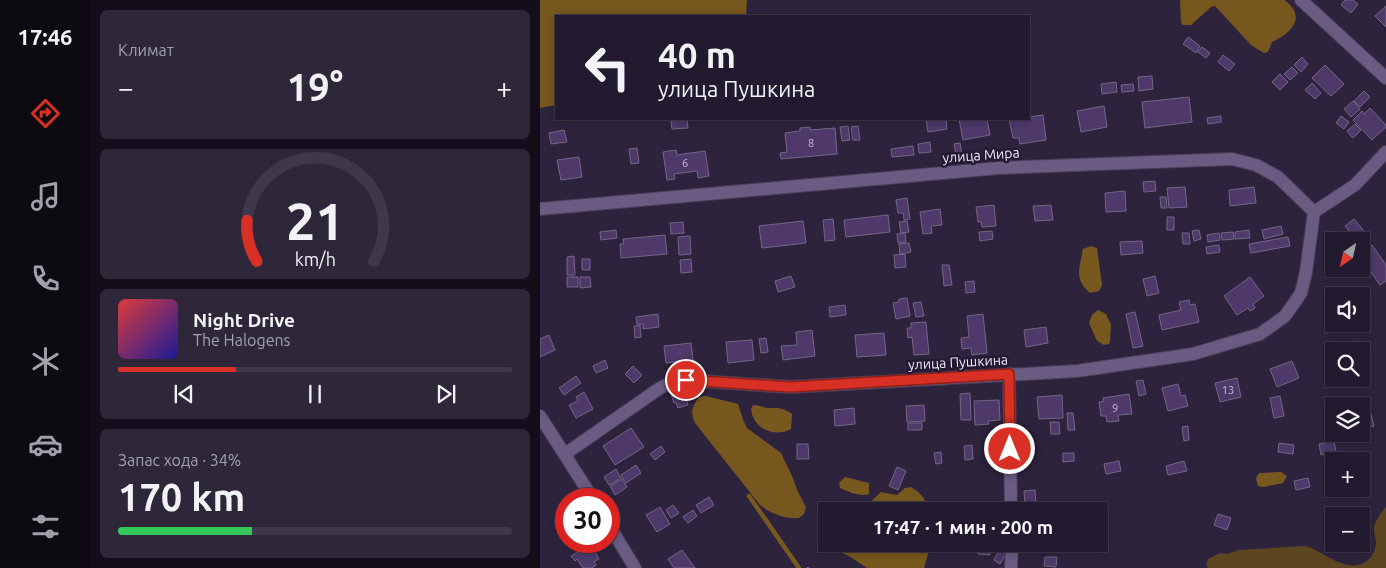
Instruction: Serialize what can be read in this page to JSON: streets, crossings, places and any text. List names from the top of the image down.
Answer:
{
  "streets": {
    "street": ["улица Мира", "улица Пушкина"]
  },
  "crossings": [
    ["улица Мира", "улица Пушкина"]
  ],
  "house_numbers": [
    "8",
    "6",
    "13",
    "9"
  ],
  "north": "bottom left",
  "page": {
    "tabs": "17:46",
    "tile": [
      "Климат",
      ["Запас хода · 34%", "170 km"]
    ],
    "turn": ["40 m", "улица Пушкина"],
    "heat": ["−", "19°", "+"],
    "map_buttons": ["+", "−"],
    "song": ["Night Drive", "The Halogens"],
    "limit": "30",
    "trip": "17:47 · 1 мин · 200 m",
    "gauge": ["21", "km/h"]
  }
}
